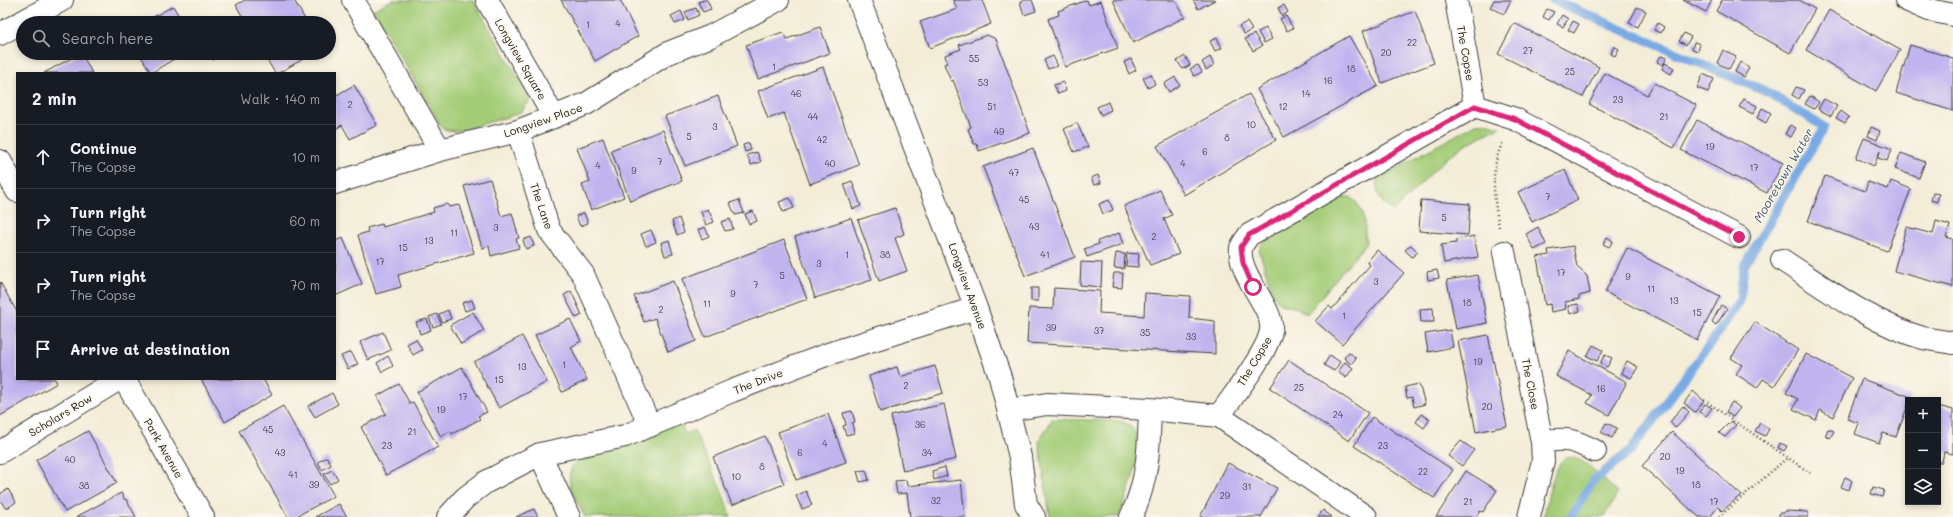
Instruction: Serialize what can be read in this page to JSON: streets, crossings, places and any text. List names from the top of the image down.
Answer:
{
  "streets": {
    "street": [
      "The Copse",
      "Longview Square",
      "Longview Place",
      "The Lane",
      "Longview Avenue",
      "The Drive",
      "The Close",
      "Scholars Row",
      "Park Avenue"
    ]
  },
  "crossings": [
    ["Longview Square", "Longview Place"],
    ["Longview Place", "The Lane"],
    ["The Lane", "The Drive"],
    ["Longview Avenue", "The Drive"]
  ],
  "water": ["Mooretown Water"],
  "house_numbers": [
    "4",
    "1",
    "22",
    "27",
    "20",
    "55",
    "1",
    "18",
    "25",
    "16",
    "53",
    "46",
    "14",
    "23",
    "2",
    "51",
    "12",
    "44",
    "21",
    "10",
    "3",
    "49",
    "5",
    "8",
    "42",
    "19",
    "6",
    "7",
    "40",
    "4",
    "4",
    "17",
    "9",
    "47",
    "7",
    "45",
    "5",
    "43",
    "3",
    "11",
    "2",
    "13",
    "15",
    "1",
    "38",
    "41",
    "17",
    "3",
    "17",
    "5",
    "9",
    "3",
    "7",
    "11",
    "9",
    "13",
    "18",
    "11",
    "2",
    "15",
    "1",
    "39",
    "37",
    "35",
    "33",
    "19",
    "1",
    "13",
    "15",
    "2",
    "25",
    "16",
    "17",
    "20",
    "19",
    "24",
    "36",
    "45",
    "21",
    "4",
    "23",
    "23",
    "43",
    "6",
    "34",
    "20",
    "40",
    "8",
    "19",
    "22",
    "41",
    "10",
    "39",
    "18",
    "38",
    "31",
    "29",
    "32",
    "21",
    "17"
  ],
  "page": {
    "search": "Search here",
    "heading": ["2 min", "Walk · 140 m"],
    "list": [
      ["Continue", "The Copse", "10 m"],
      ["Turn right", "The Copse", "60 m"],
      ["Turn right", "The Copse", "70 m"],
      "Arrive at destination"
    ],
    "map_buttons": ["+", "−"]
  }
}
